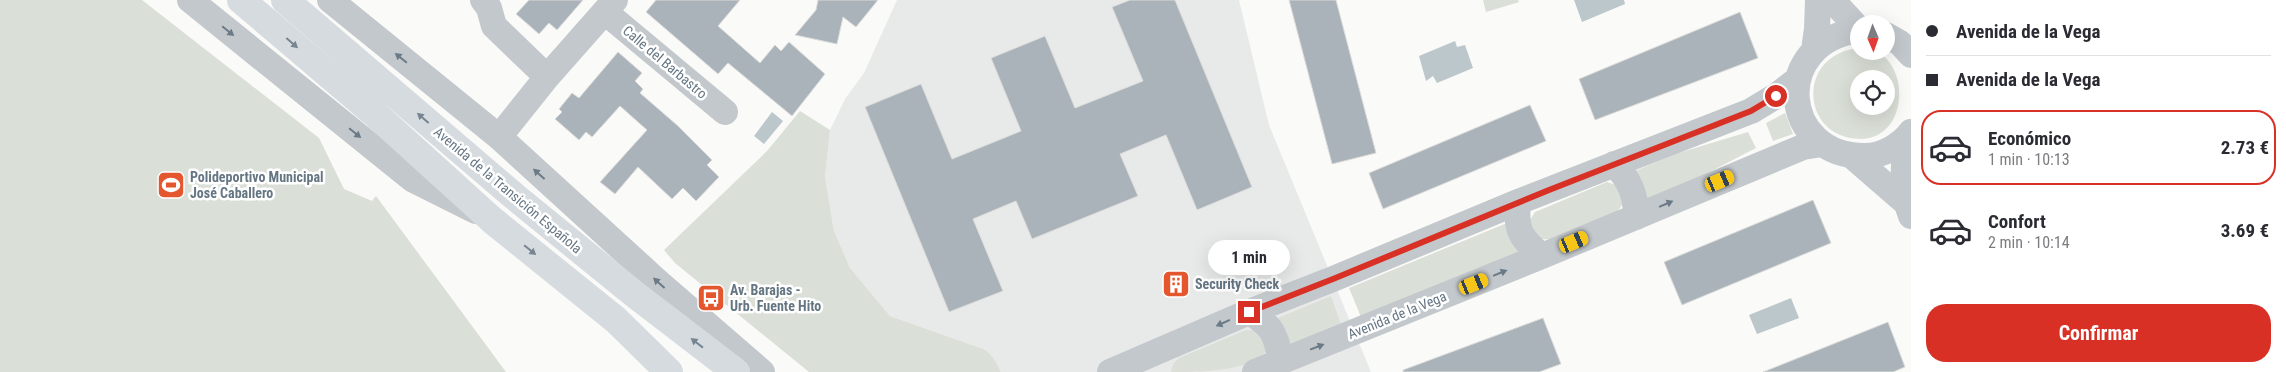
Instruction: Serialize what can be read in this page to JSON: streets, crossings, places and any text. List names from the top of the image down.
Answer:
{
  "streets": {
    "main road": ["Avenida de la Transición Española"],
    "street": ["Calle del Barbastro", "Avenida de la Vega"]
  },
  "places": {
    "sports": ["Polideportivo Municipal José Caballero"],
    "building": ["Security Check"],
    "bus stop": ["Av. Barajas - Urb. Fuente Hito"]
  },
  "north": "bottom",
  "page": {
    "banner": ["Avenida de la Vega", "Avenida de la Vega"],
    "list": [
      {
        "name": "Económico",
        "note": "1 min · 10:13",
        "value": "2.73 €"
      },
      {
        "name": "Confort",
        "note": "2 min · 10:14",
        "value": "3.69 €"
      }
    ],
    "bubble": "1 min",
    "buttons": "Confirmar"
  }
}
